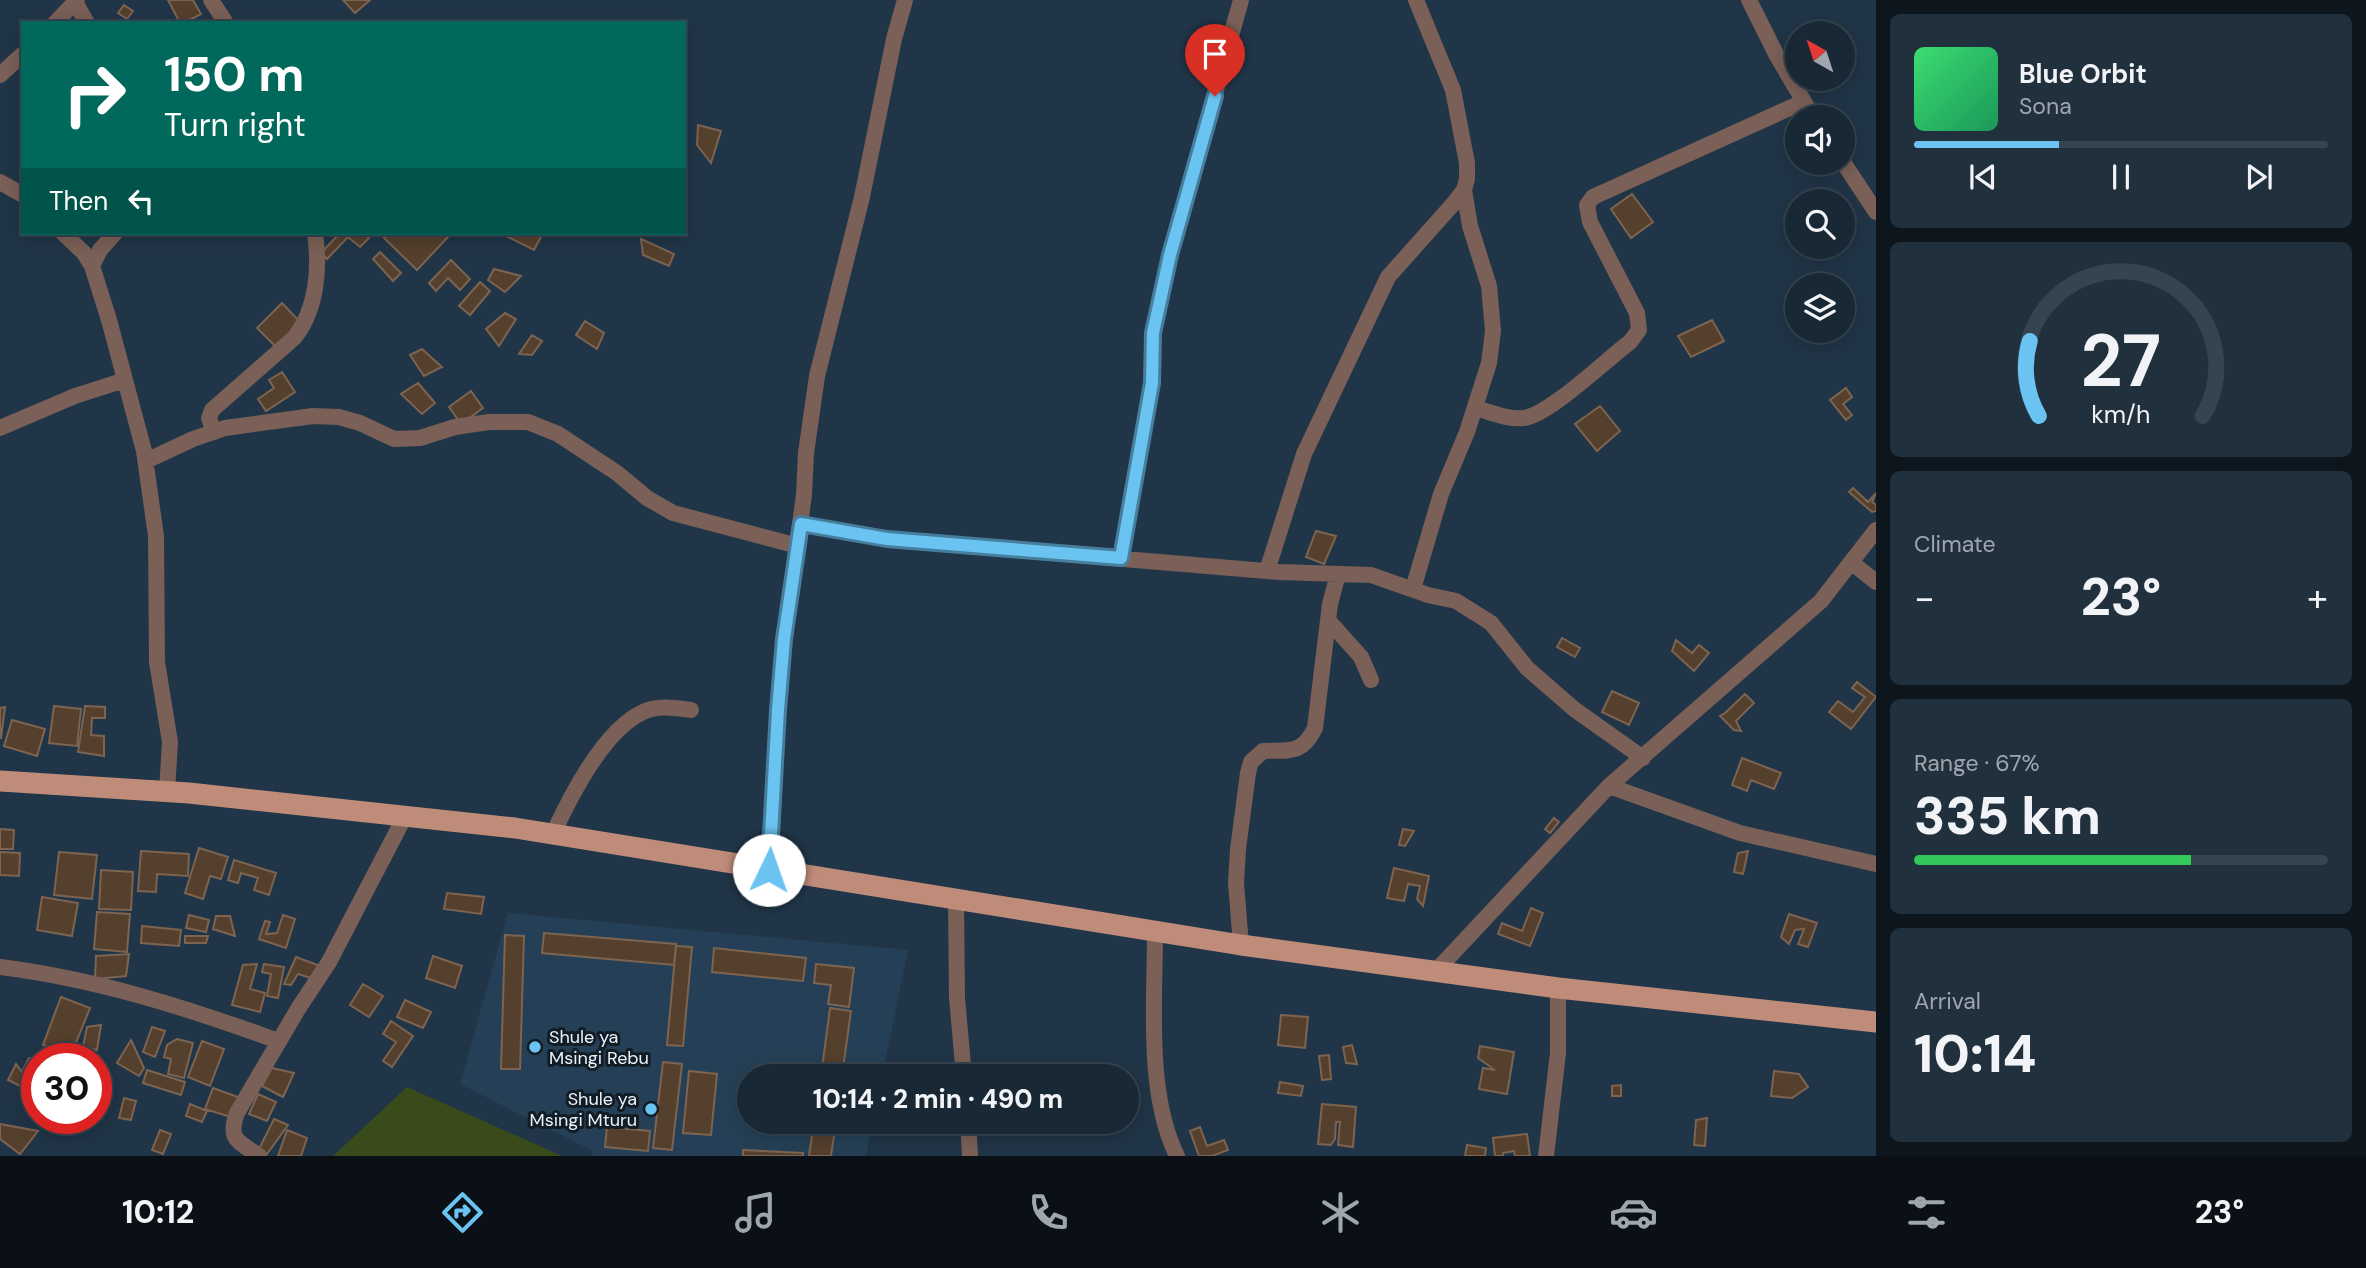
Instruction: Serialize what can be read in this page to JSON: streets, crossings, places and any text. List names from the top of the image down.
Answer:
{
  "places": ["Shule ya Msingi Rebu", "Shule ya Msingi Mturu"],
  "north": "top left",
  "page": {
    "turn": ["150 m", "Turn right"],
    "song": ["Blue Orbit", "Sona"],
    "then": "Then",
    "tile": [
      "Climate",
      ["Range · 67%", "335 km"],
      ["Arrival", "10:14"]
    ],
    "heat": ["−", "23°", "+"],
    "limit": "30",
    "trip": "10:14 · 2 min · 490 m",
    "tabs": ["10:12", "23°"],
    "gauge": ["27", "km/h"]
  }
}
